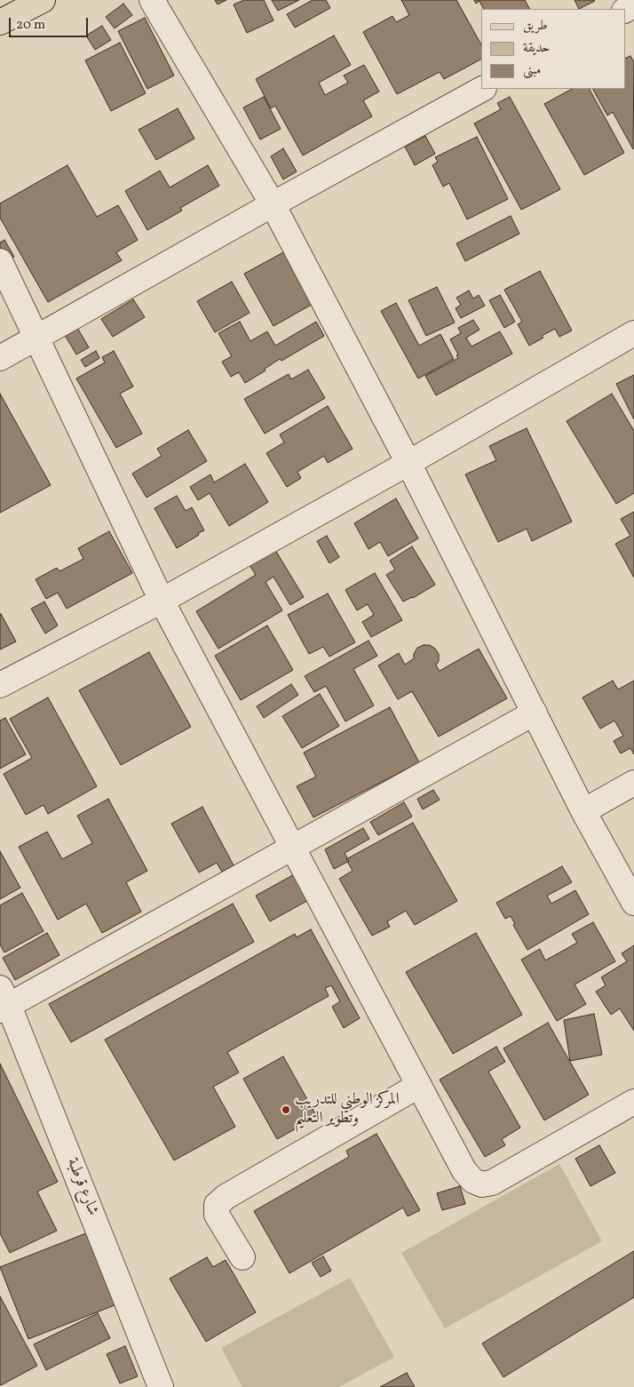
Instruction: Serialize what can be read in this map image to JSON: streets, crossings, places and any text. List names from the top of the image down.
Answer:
{
  "streets": {
    "street": ["شارع قرطبة"]
  },
  "places": ["المركز الوطني للتدريب وتطوير التعليم"],
  "legend": ["طريق", "حديقة", "مبنى"],
  "scale_bar": "20 m"
}
